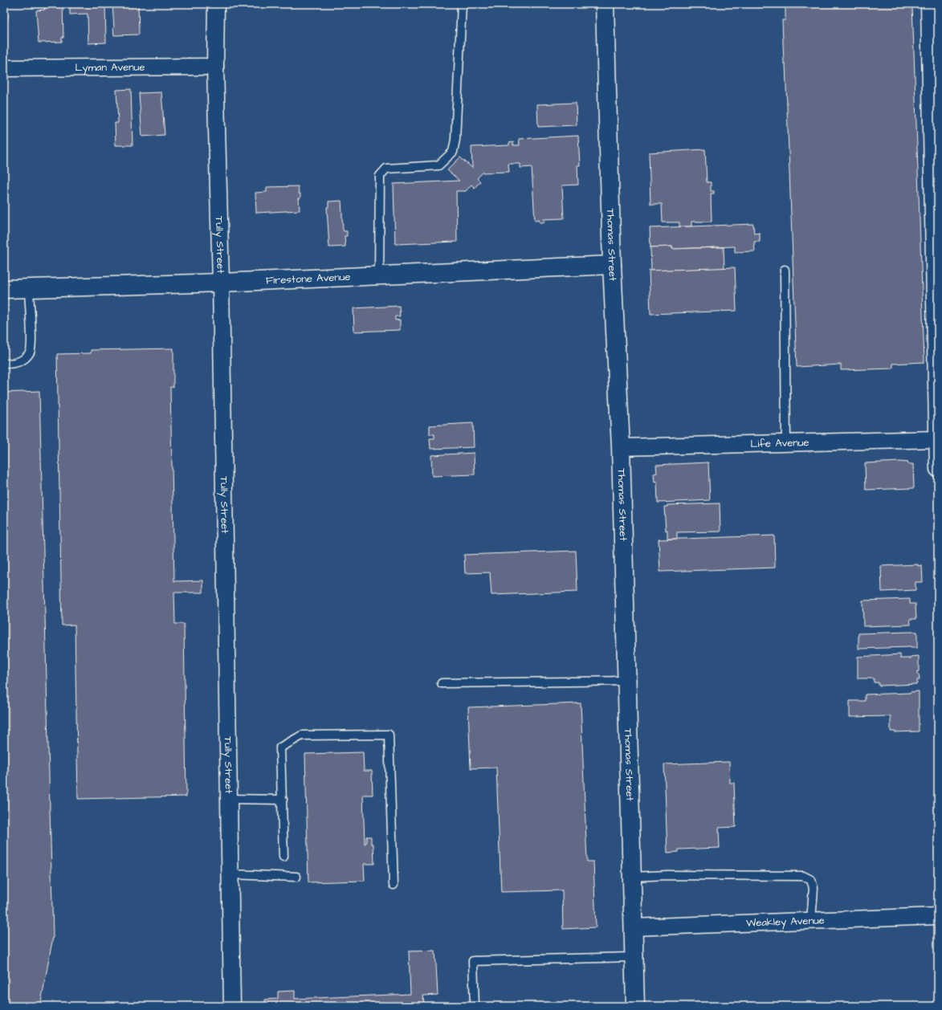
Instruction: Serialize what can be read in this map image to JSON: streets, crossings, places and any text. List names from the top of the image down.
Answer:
{
  "streets": {
    "main road": ["Thomas Street", "Firestone Avenue"],
    "street": [
      "Lyman Avenue",
      "Tully Street",
      "Life Avenue",
      "Weakley Avenue"
    ]
  },
  "crossings": [
    ["Lyman Avenue", "Tully Street"],
    ["Tully Street", "Firestone Avenue"],
    ["Thomas Street", "Firestone Avenue"],
    ["Thomas Street", "Life Avenue"],
    ["Thomas Street", "Weakley Avenue"]
  ]
}
